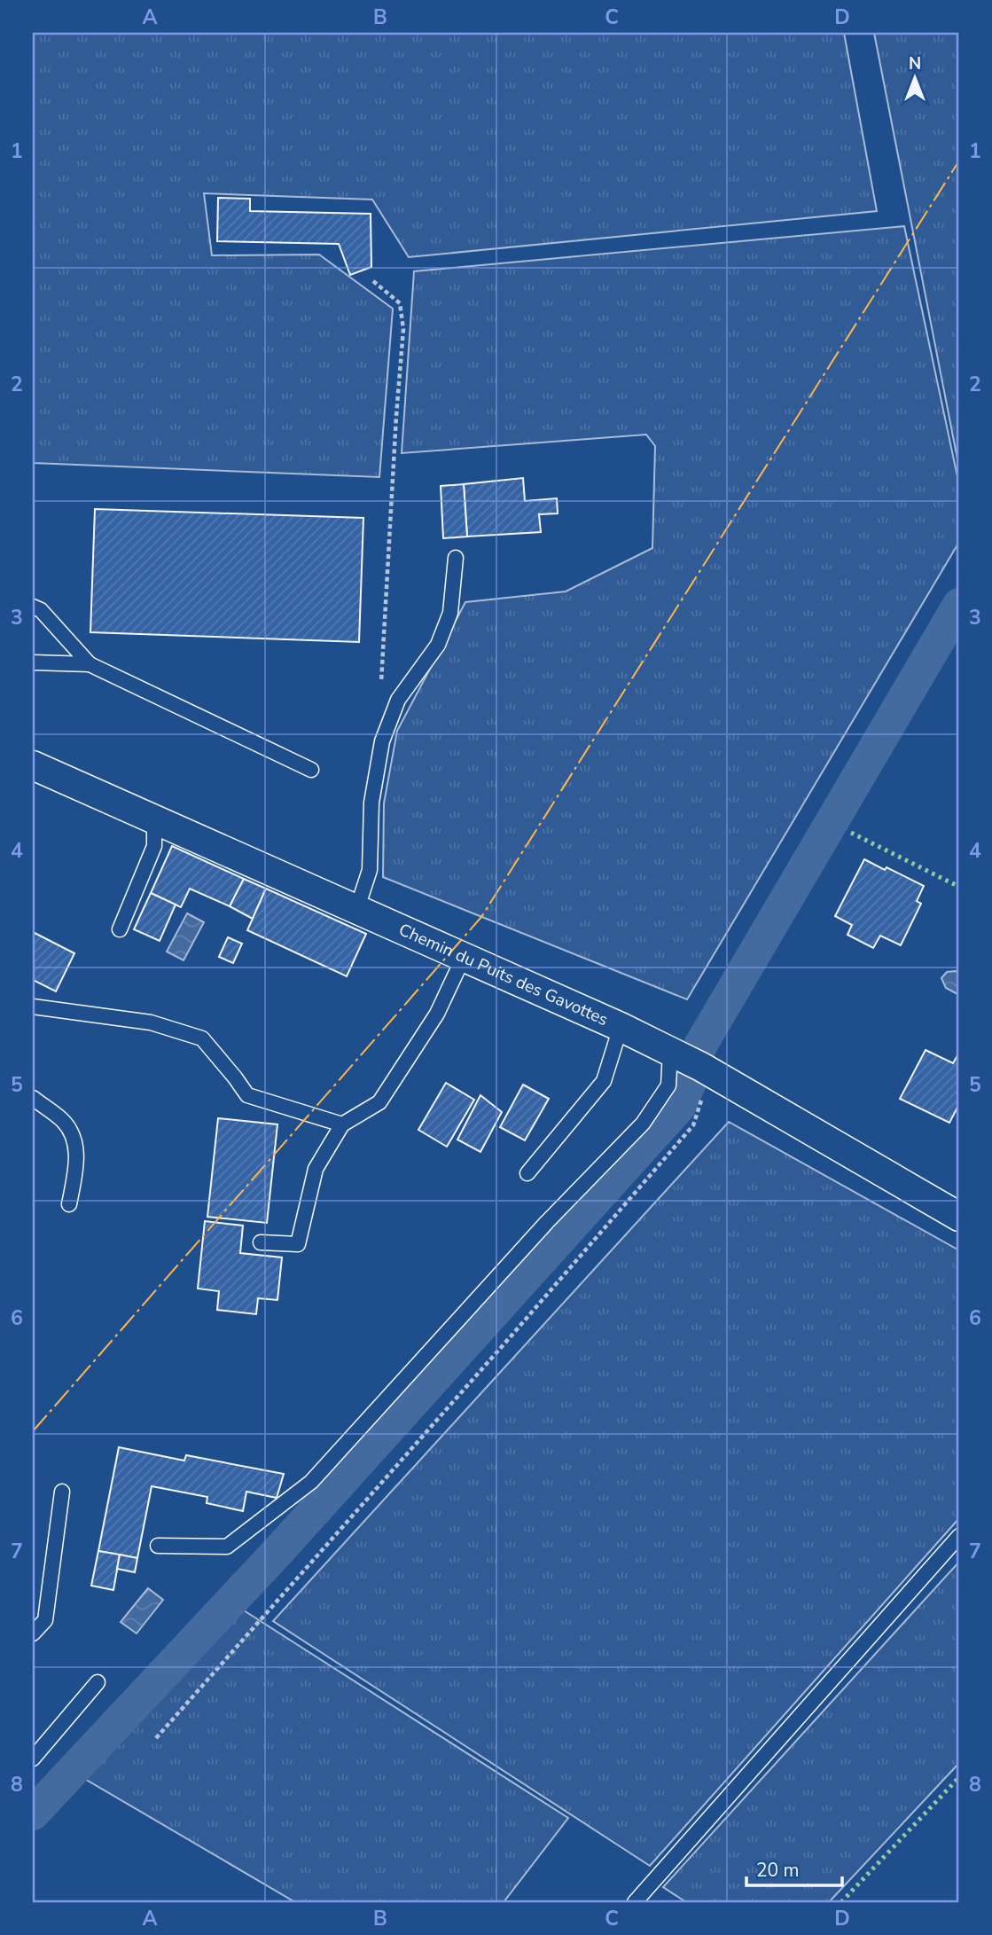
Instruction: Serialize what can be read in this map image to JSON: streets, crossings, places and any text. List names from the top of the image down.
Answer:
{
  "streets": {
    "street": ["Chemin du Puits des Gavottes"]
  },
  "scale_bar": "20 m",
  "north": "top",
  "grid": {
    "columns": [
      "A",
      "B",
      "C",
      "D"
    ],
    "rows": [
      "1",
      "2",
      "3",
      "4",
      "5",
      "6",
      "7",
      "8"
    ]
  }
}
